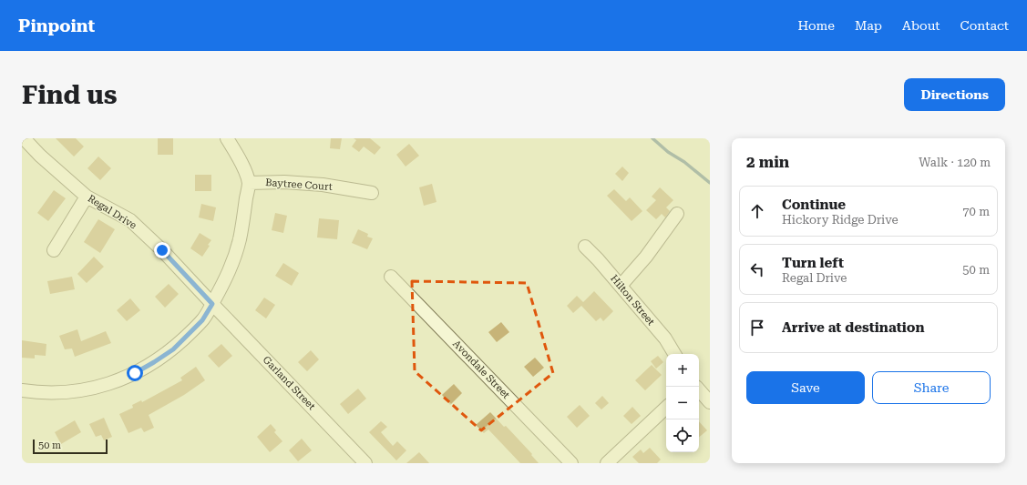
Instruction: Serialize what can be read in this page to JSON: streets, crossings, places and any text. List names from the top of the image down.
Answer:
{
  "streets": {
    "street": [
      "Baytree Court",
      "Regal Drive",
      "Hilton Street",
      "Avondale Street",
      "Garland Street"
    ]
  },
  "crossings": [
    ["Regal Drive", "Garland Street"]
  ],
  "scale_bar": "50 m",
  "page": {
    "header": "Pinpoint",
    "nav": [
      "Home",
      "Map",
      "About",
      "Contact"
    ],
    "buttons": [
      "Directions",
      ["Save", "Share"]
    ],
    "title": "Find us",
    "heading": ["2 min", "Walk · 120 m"],
    "list": [
      ["Continue", "Hickory Ridge Drive", "70 m"],
      ["Turn left", "Regal Drive", "50 m"],
      "Arrive at destination"
    ],
    "map_buttons": ["+", "−"],
    "scale": "50 m"
  }
}
